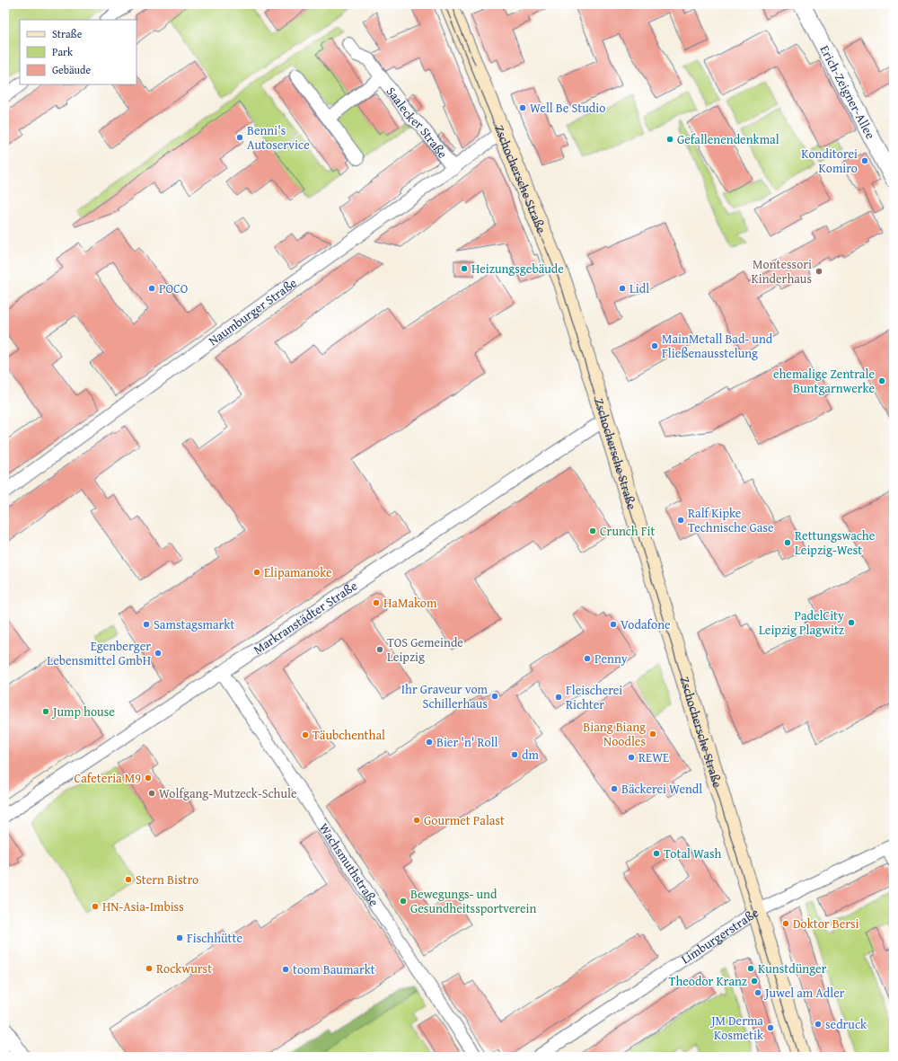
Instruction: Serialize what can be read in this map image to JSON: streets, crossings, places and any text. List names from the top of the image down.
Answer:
{
  "streets": {
    "main road": ["Zschochersche Straße"],
    "street": [
      "Erich-Zeigner-Allee",
      "Saalecker Straße",
      "Naumburger Straße",
      "Markranstädter Straße",
      "Wachsmuthstraße",
      "Limburgerstraße"
    ]
  },
  "crossings": [
    ["Saalecker Straße", "Naumburger Straße"],
    ["Zschochersche Straße", "Naumburger Straße"],
    ["Zschochersche Straße", "Markranstädter Straße"],
    ["Zschochersche Straße", "Limburgerstraße"],
    ["Markranstädter Straße", "Wachsmuthstraße"]
  ],
  "places": [
    "Well Be Studio",
    "Benni's Autoservice",
    "Gefallenendenkmal",
    "Konditorei Komiro",
    "Heizungsgebäude",
    "Montessori Kinderhaus",
    "POCO",
    "Lidl",
    "MainMetall Bad- und Fließenausstelung",
    "ehemalige Zentrale Buntgarnwerke",
    "Ralf Kipke Technische Gase",
    "Crunch Fit",
    "Rettungswache Leipzig-West",
    "Elipamanoke",
    "HaMakom",
    "PadelCity Leipzig Plagwitz",
    "Samstagsmarkt",
    "Vodafone",
    "TOS Gemeinde Leipzig",
    "Egenberger Lebensmittel GmbH",
    "Penny",
    "Ihr Graveur vom Schillerhaus",
    "Fleischerei Richter",
    "Jump house",
    "Biang Biang Noodles",
    "Täubchenthal",
    "Bier 'n' Roll",
    "dm",
    "REWE",
    "Cafeteria M9",
    "Bäckerei Wendl",
    "Wolfgang-Mutzeck-Schule",
    "Gourmet Palast",
    "Total Wash",
    "Stern Bistro",
    "Bewegungs- und Gesundheitssportverein",
    "HN-Asia-Imbiss",
    "Doktor Bersi",
    "Fischhütte",
    "Rockwurst",
    "Kunstdünger",
    "toom Baumarkt",
    "Theodor Kranz",
    "Juwel am Adler",
    "sedruck",
    "JM Derma Kosmetik"
  ],
  "legend": ["Straße", "Park", "Gebäude"]
}
